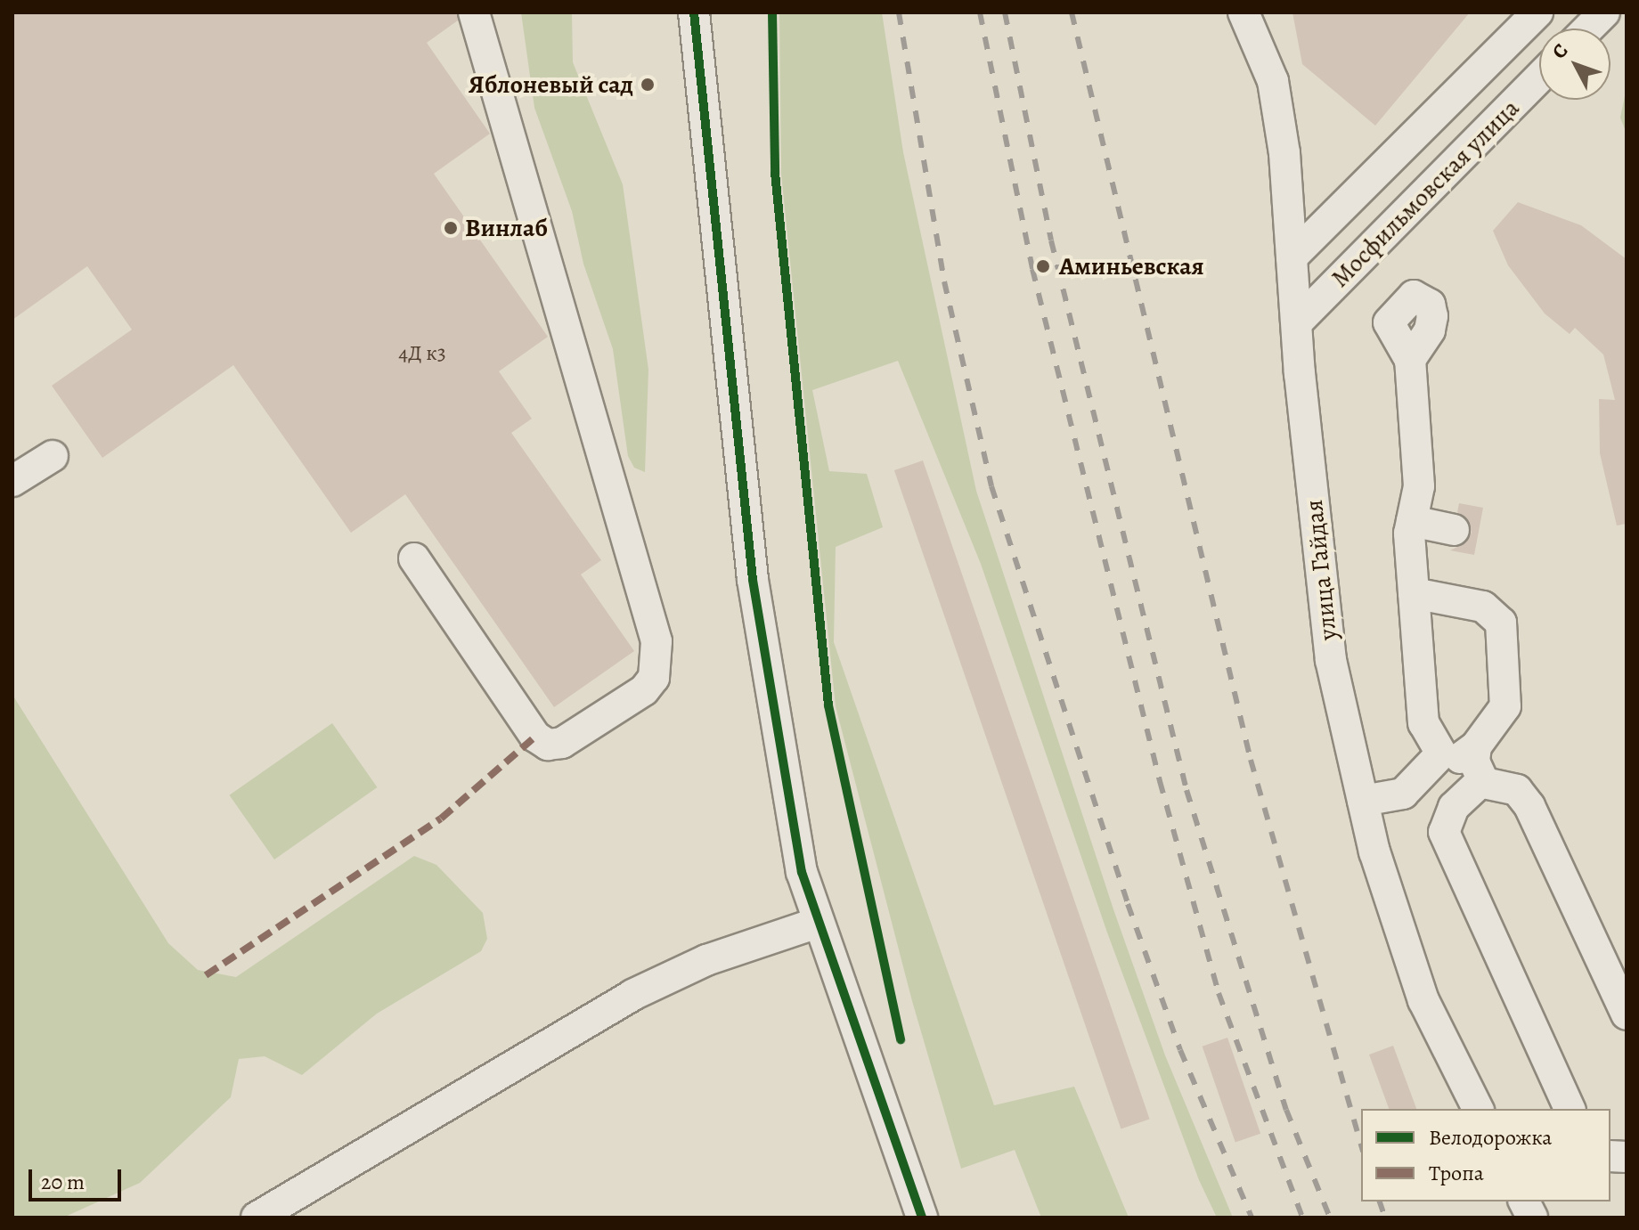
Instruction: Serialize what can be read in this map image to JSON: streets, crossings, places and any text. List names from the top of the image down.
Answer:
{
  "streets": {
    "street": ["Мосфильмовская улица", "улица Гайдая"]
  },
  "crossings": [
    ["Мосфильмовская улица", "улица Гайдая"]
  ],
  "places": ["Яблоневый сад", "Винлаб", "Аминьевская"],
  "house_numbers": ["4Д к3"],
  "legend": ["Велодорожка", "Тропа"],
  "scale_bar": "20 m",
  "north": "top left"
}
